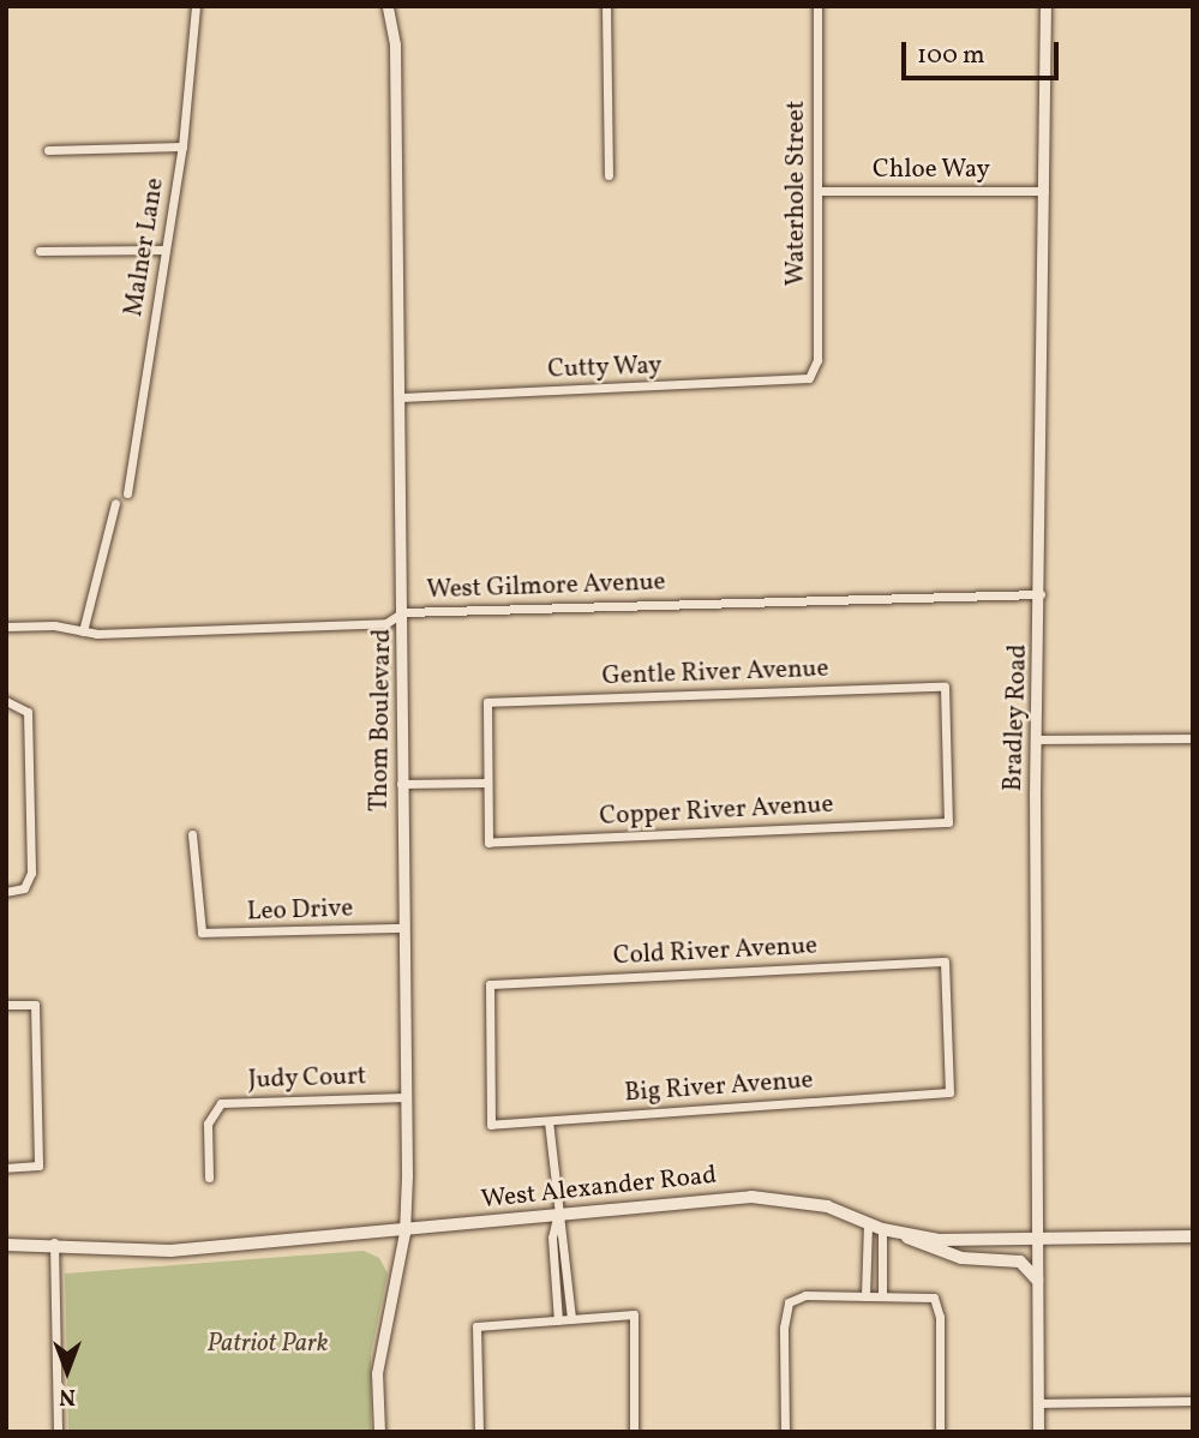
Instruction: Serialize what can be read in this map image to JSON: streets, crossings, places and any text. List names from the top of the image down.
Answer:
{
  "streets": {
    "main road": ["West Alexander Road"],
    "street": [
      "Chloe Way",
      "Waterhole Street",
      "Malner Lane",
      "Cutty Way",
      "West Gilmore Avenue",
      "Gentle River Avenue",
      "Bradley Road",
      "Thom Boulevard",
      "Copper River Avenue",
      "Leo Drive",
      "Cold River Avenue",
      "Judy Court",
      "Big River Avenue"
    ]
  },
  "crossings": [
    ["Chloe Way", "Waterhole Street"],
    ["Chloe Way", "Bradley Road"],
    ["Waterhole Street", "Cutty Way"],
    ["Cutty Way", "Thom Boulevard"],
    ["West Gilmore Avenue", "Bradley Road"],
    ["West Gilmore Avenue", "Thom Boulevard"],
    ["Gentle River Avenue", "Copper River Avenue"],
    ["Bradley Road", "West Alexander Road"],
    ["Thom Boulevard", "Leo Drive"],
    ["Thom Boulevard", "Judy Court"],
    ["Thom Boulevard", "West Alexander Road"],
    ["Cold River Avenue", "Big River Avenue"]
  ],
  "parks": ["Patriot Park"],
  "scale_bar": "100 m",
  "north": "bottom"
}
